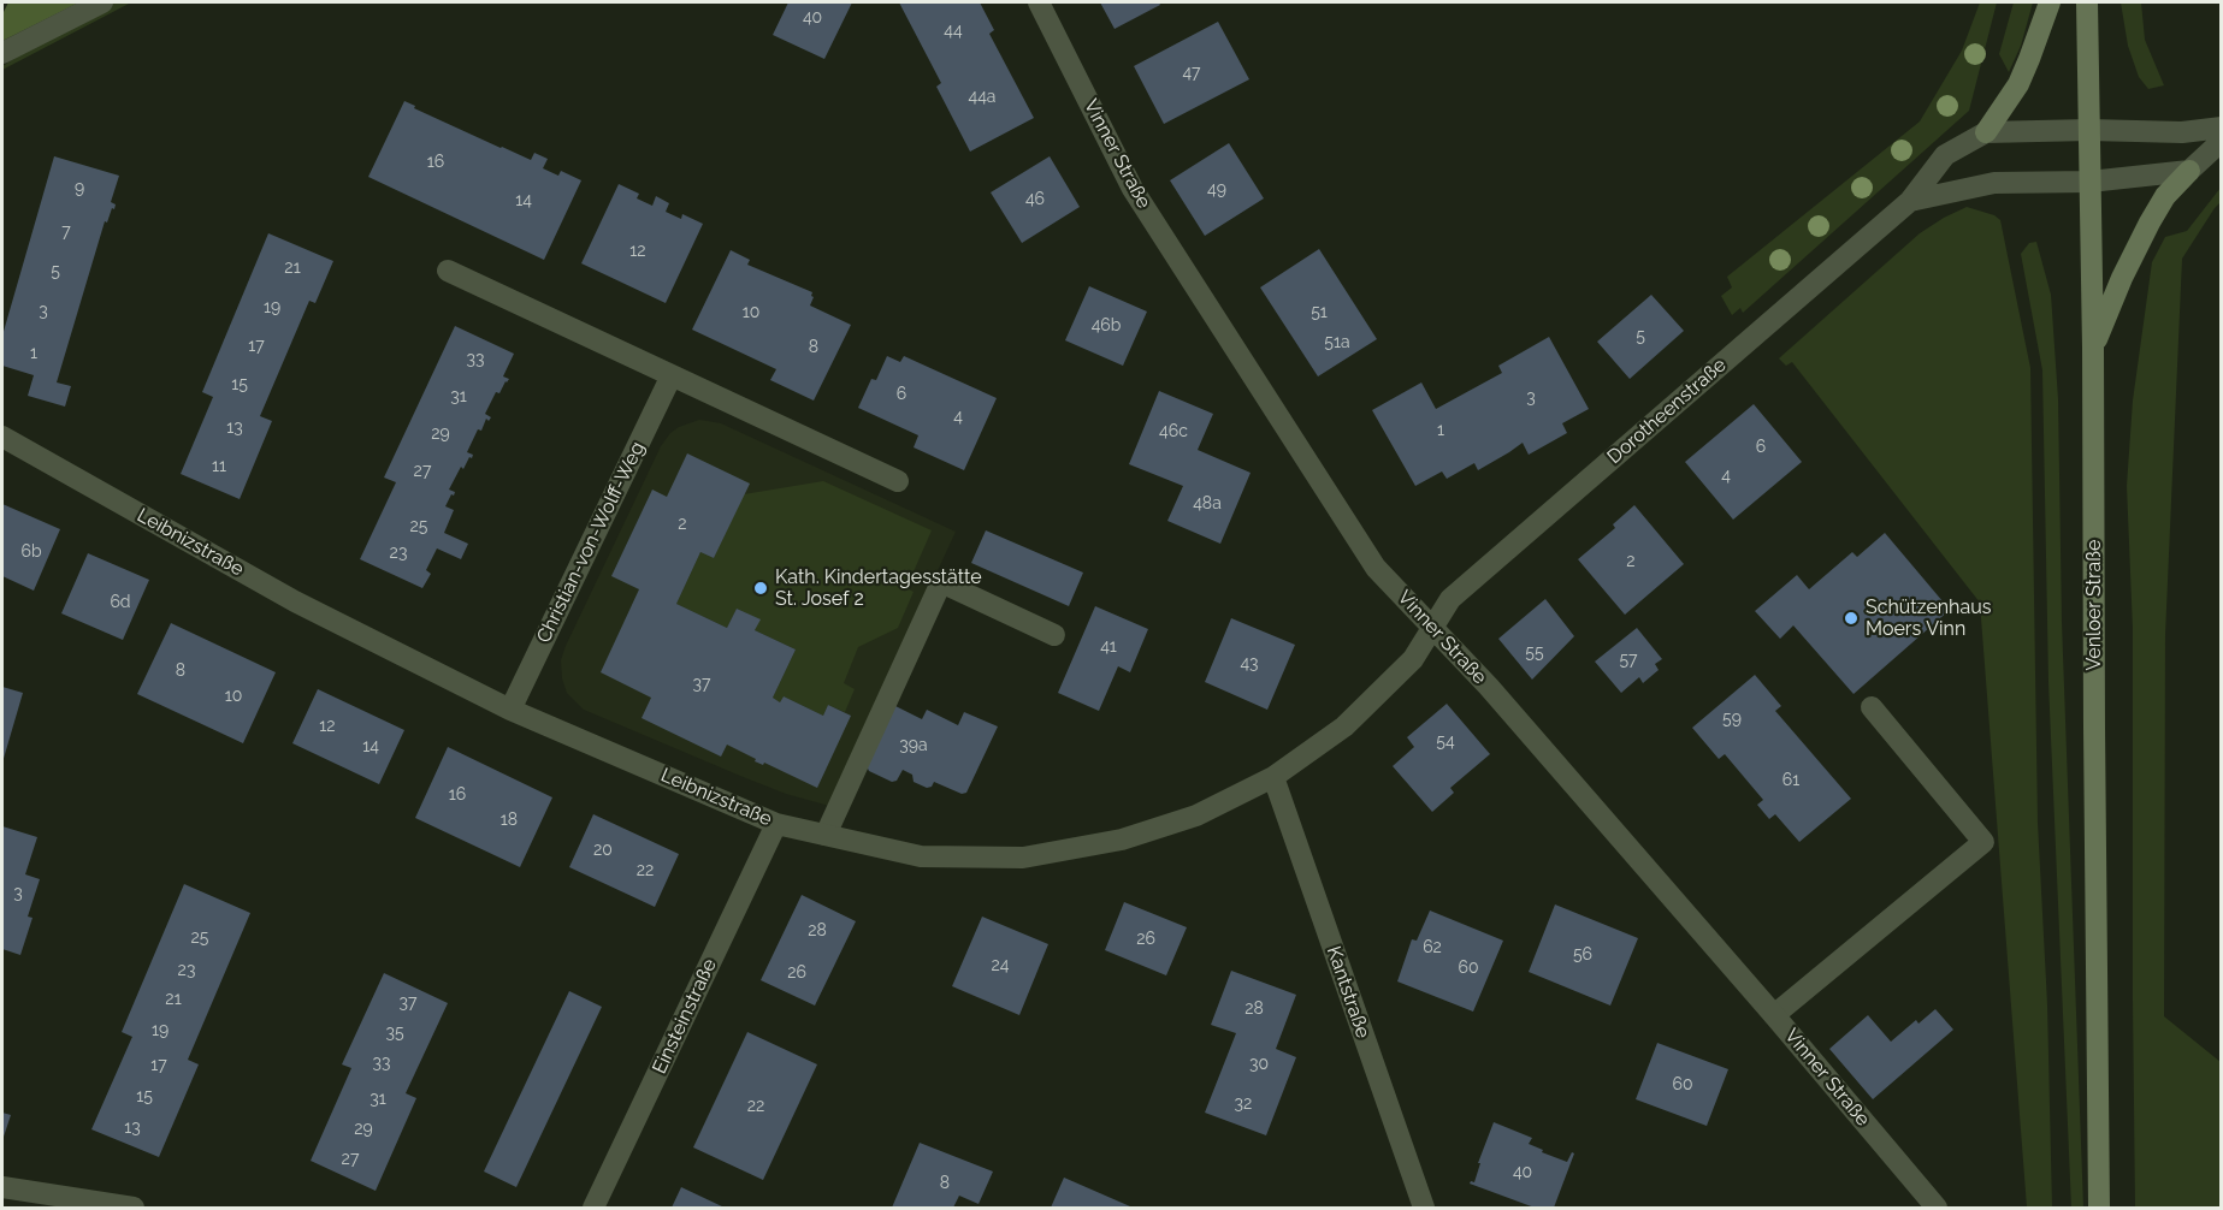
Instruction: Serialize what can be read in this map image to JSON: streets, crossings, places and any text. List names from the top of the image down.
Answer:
{
  "streets": {
    "main road": ["Venloer Straße"],
    "street": [
      "Vinner Straße",
      "Dorotheenstraße",
      "Leibnizstraße",
      "Christian-von-Wolff-Weg",
      "Kantstraße",
      "Einsteinstraße"
    ]
  },
  "crossings": [
    ["Vinner Straße", "Dorotheenstraße"],
    ["Vinner Straße", "Leibnizstraße"],
    ["Dorotheenstraße", "Leibnizstraße"],
    ["Dorotheenstraße", "Venloer Straße"],
    ["Leibnizstraße", "Christian-von-Wolff-Weg"],
    ["Leibnizstraße", "Kantstraße"],
    ["Leibnizstraße", "Einsteinstraße"]
  ],
  "places": ["Kath. Kindertagesstätte St. Josef 2", "Schützenhaus Moers Vinn"],
  "house_numbers": [
    "40",
    "44",
    "47",
    "44a",
    "16",
    "9",
    "49",
    "46",
    "14",
    "7",
    "12",
    "21",
    "5",
    "19",
    "3",
    "10",
    "51",
    "46b",
    "5",
    "51a",
    "17",
    "8",
    "1",
    "33",
    "15",
    "6",
    "31",
    "3",
    "4",
    "13",
    "1",
    "46c",
    "29",
    "6",
    "11",
    "27",
    "4",
    "48a",
    "2",
    "25",
    "6b",
    "23",
    "2",
    "6d",
    "41",
    "55",
    "57",
    "43",
    "8",
    "37",
    "10",
    "59",
    "12",
    "54",
    "39a",
    "14",
    "61",
    "16",
    "18",
    "20",
    "22",
    "3",
    "28",
    "25",
    "26",
    "62",
    "56",
    "24",
    "60",
    "23",
    "26",
    "21",
    "37",
    "28",
    "19",
    "35",
    "33",
    "30",
    "17",
    "60",
    "15",
    "31",
    "32",
    "22",
    "13",
    "29",
    "27",
    "40",
    "8"
  ]
}
